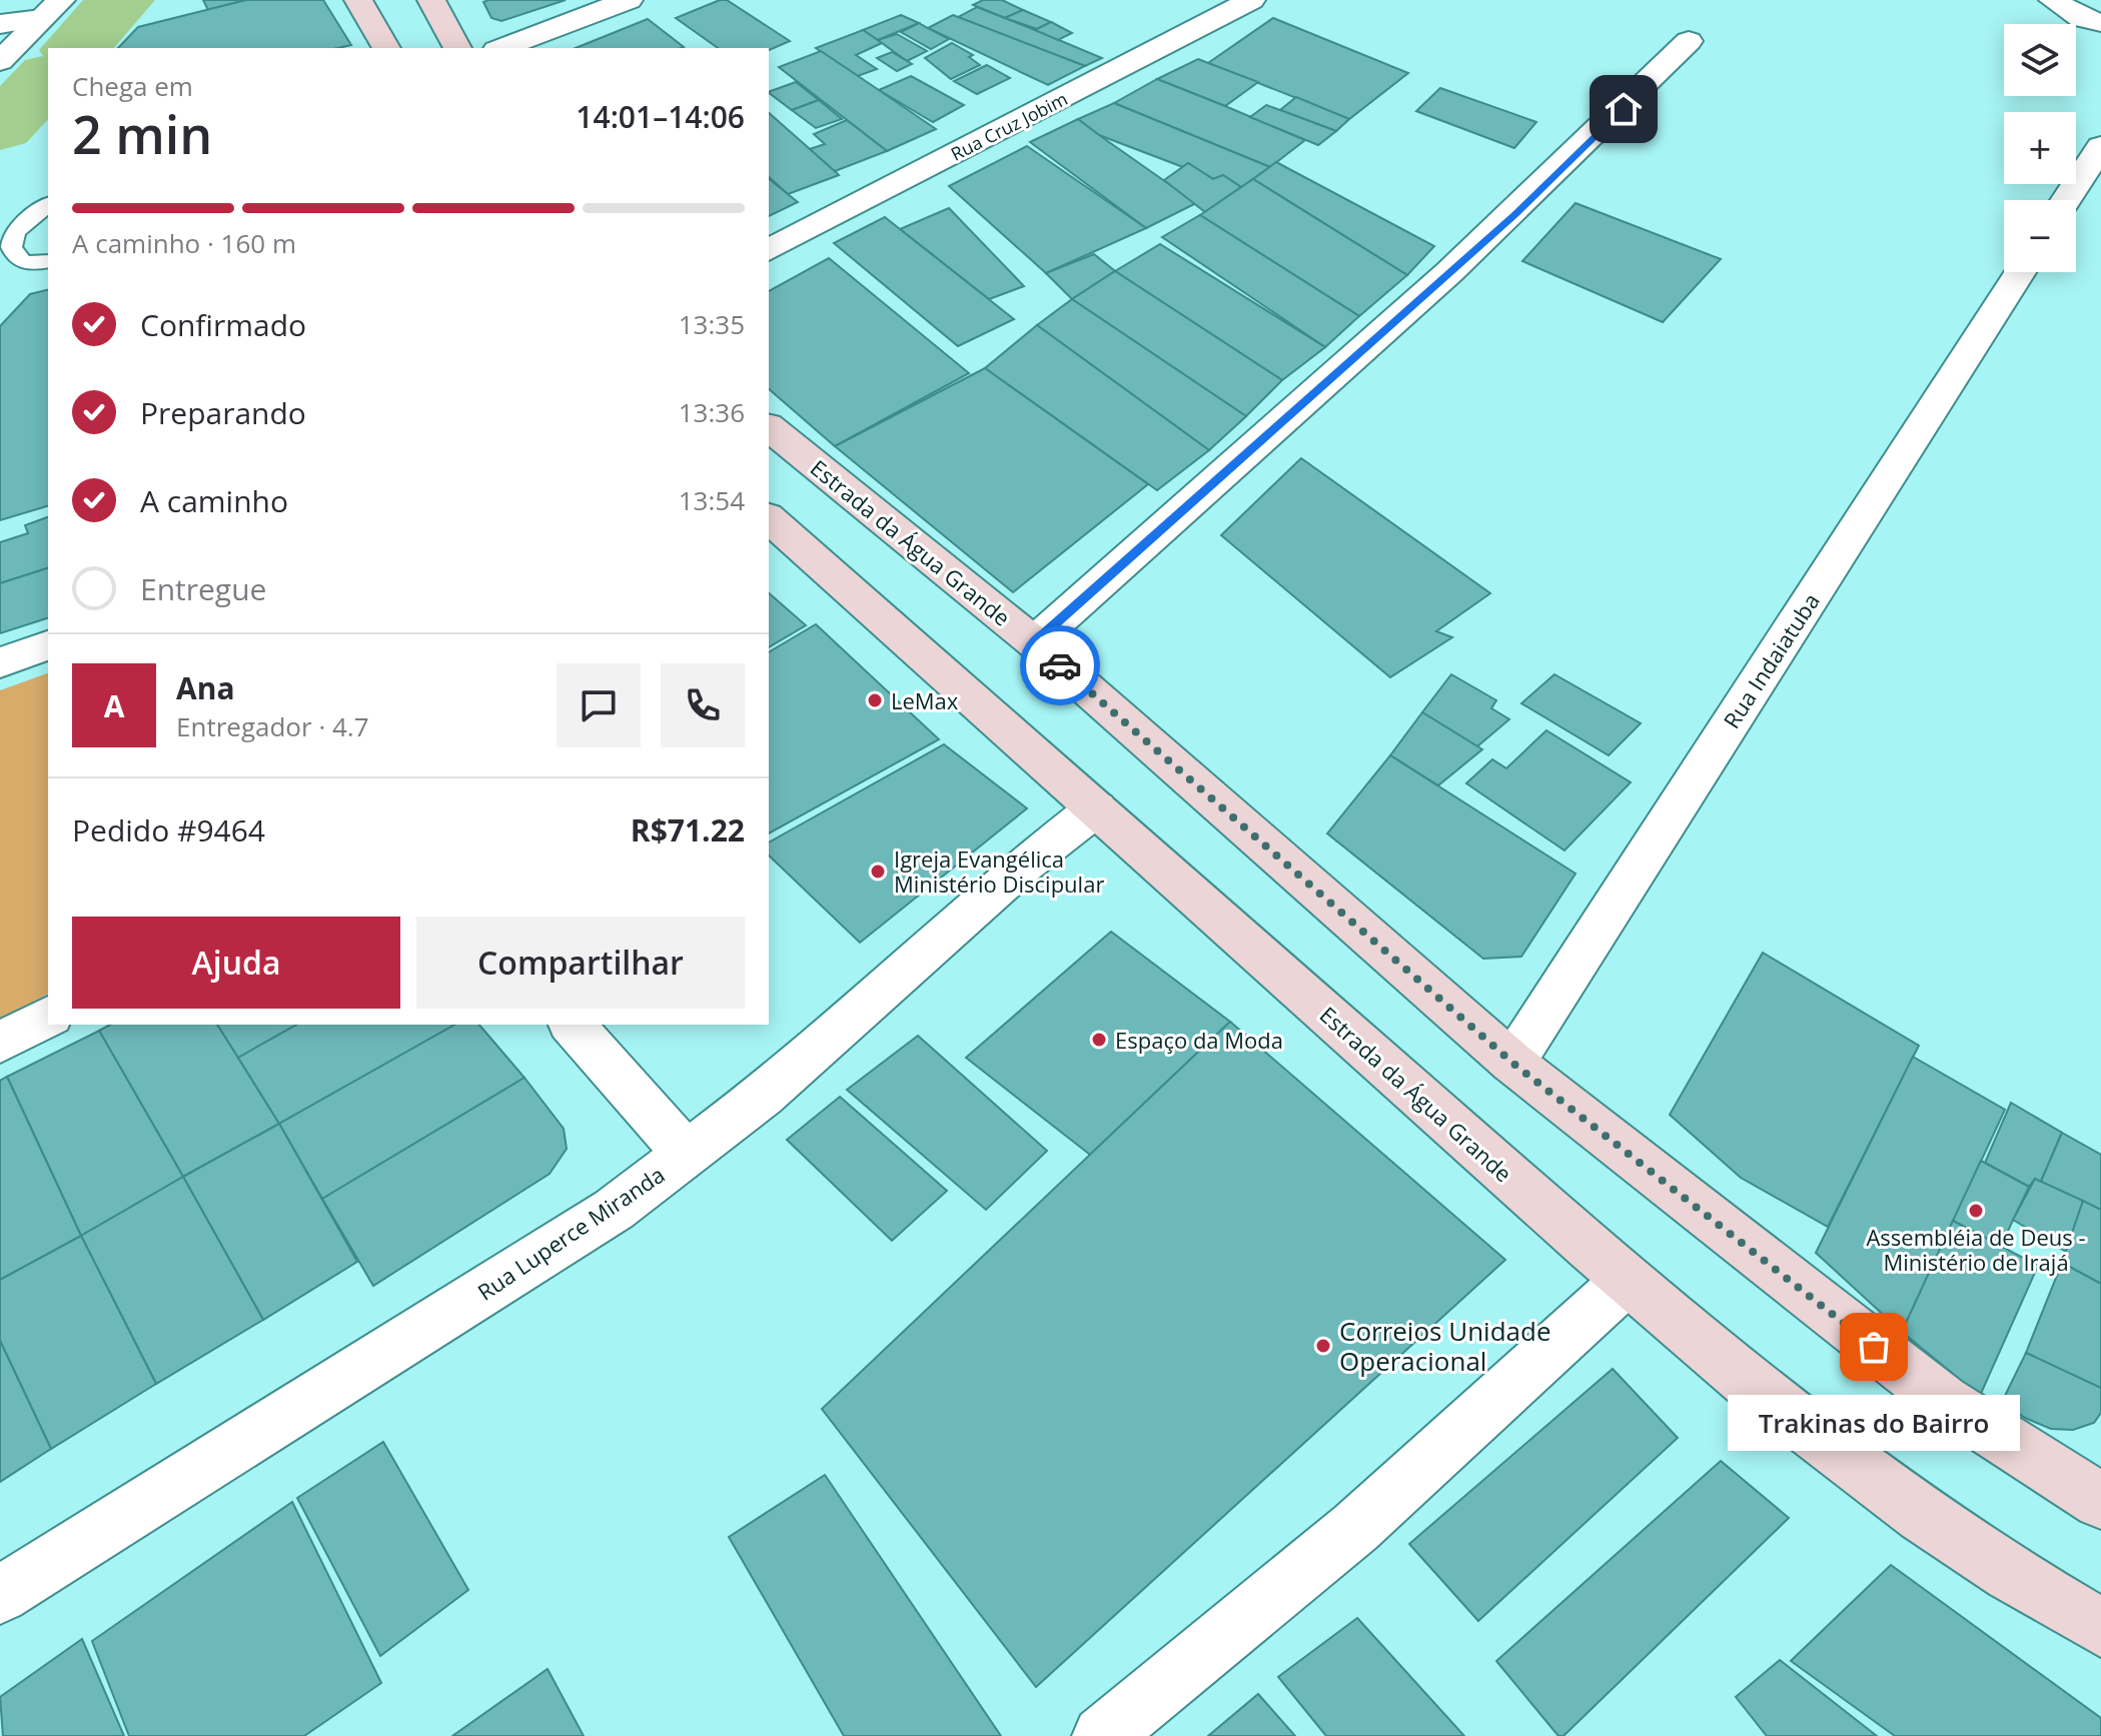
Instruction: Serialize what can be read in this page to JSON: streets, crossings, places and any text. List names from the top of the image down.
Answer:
{
  "streets": {
    "main road": ["Estrada da Água Grande"],
    "street": ["Rua Cruz Jobim", "Rua Indaiatuba", "Rua Luperce Miranda"]
  },
  "crossings": [
    ["Estrada da Água Grande", "Rua Indaiatuba"],
    ["Estrada da Água Grande", "Rua Luperce Miranda"]
  ],
  "places": [
    "LeMax",
    "Igreja Evangélica Ministério Discipular",
    "Espaço da Moda",
    "Assembléia de Deus - Ministério de Irajá",
    "Correios Unidade Operacional",
    "Trakinas do Bairro"
  ],
  "page": {
    "map_buttons": ["+", "−"],
    "heading": ["2 min", "Chega em", "14:01–14:06"],
    "panel": [
      "Ana",
      "Entregador · 4.7",
      "Pedido #9464",
      "R$71.22"
    ],
    "bar": "A caminho · 160 m",
    "list": [
      ["Confirmado", "13:35"],
      ["Preparando", "13:36"],
      ["A caminho", "13:54"],
      "Entregue"
    ],
    "round": "A",
    "buttons": ["Ajuda", "Compartilhar"],
    "bubble": "Trakinas do Bairro"
  }
}
